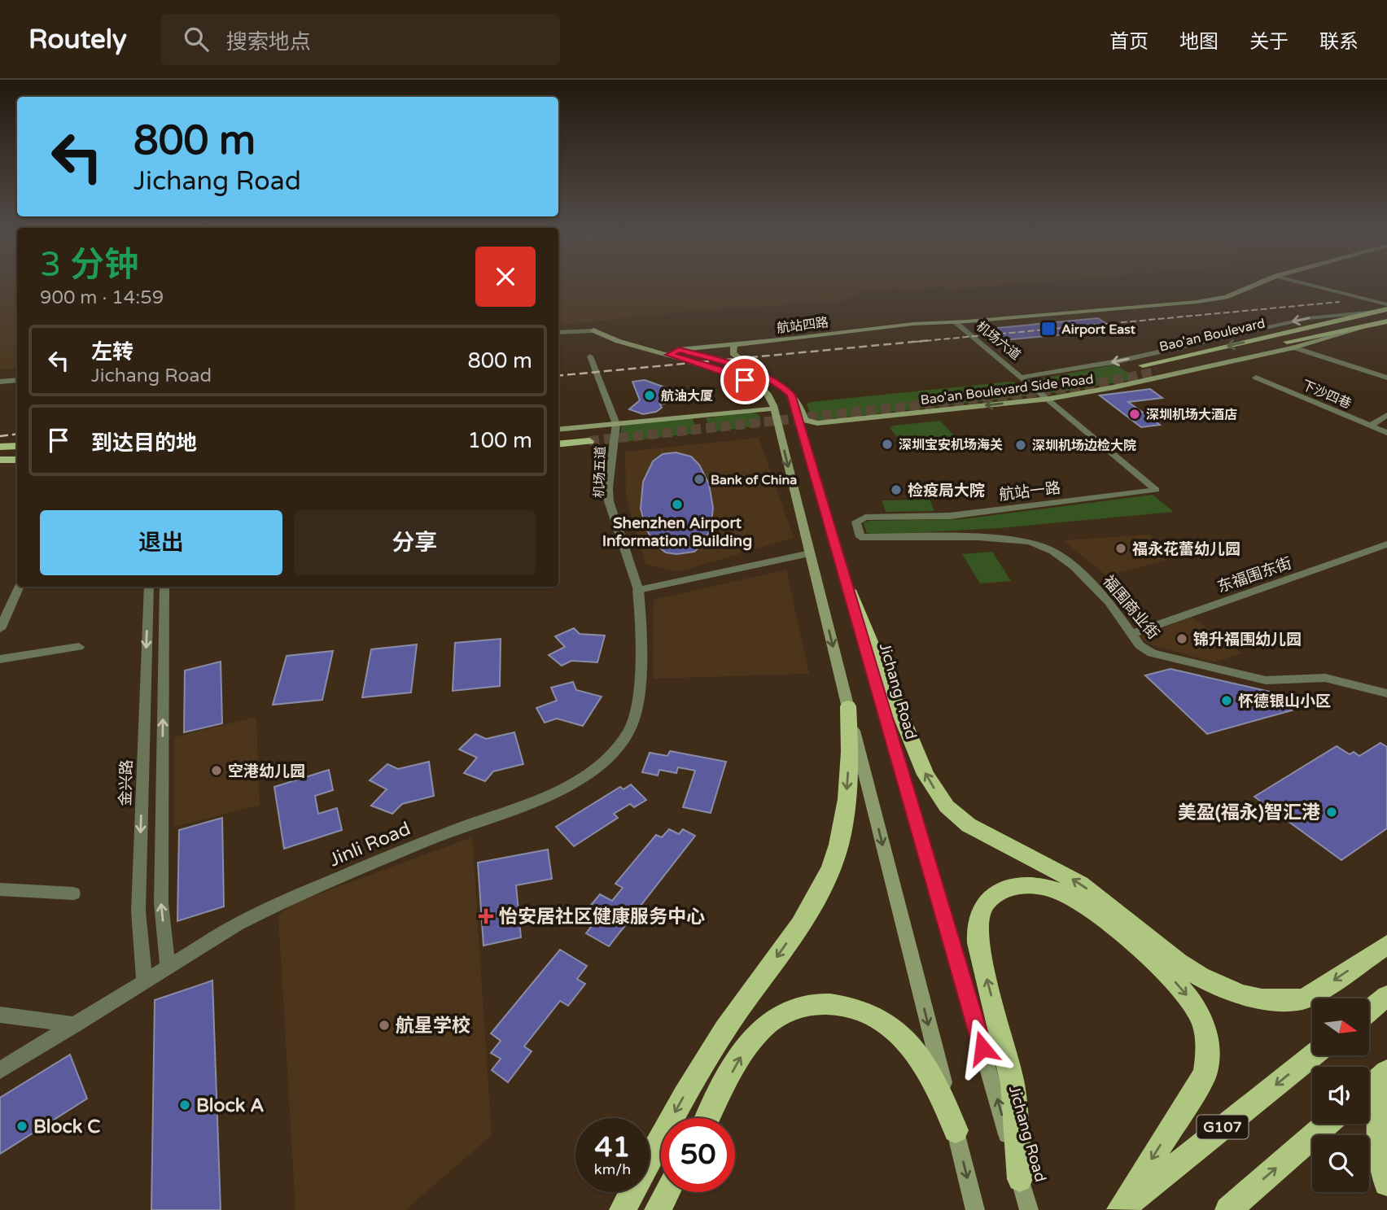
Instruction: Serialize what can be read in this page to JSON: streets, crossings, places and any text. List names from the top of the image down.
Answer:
{
  "streets": {
    "highway": ["G107"],
    "main road": [
      "航站四路",
      "Bao'an Boulevard",
      "Bao'an Boulevard Side Road",
      "Jichang Road"
    ],
    "street": [
      "机场六道",
      "下沙四巷",
      "机场五道",
      "航站一路",
      "东福围东街",
      "福围商业街",
      "金兴路",
      "Jinli Road"
    ]
  },
  "crossings": [
    ["航站四路", "机场六道"],
    ["Bao'an Boulevard", "Bao'an Boulevard Side Road"],
    ["机场六道", "Bao'an Boulevard Side Road"],
    ["机场六道", "航站一路"],
    ["Bao'an Boulevard Side Road", "Jichang Road"],
    ["机场五道", "Jinli Road"],
    ["航站一路", "福围商业街"],
    ["东福围东街", "福围商业街"],
    ["金兴路", "Jinli Road"]
  ],
  "one_way": ["Bao'an Boulevard Side Road"],
  "places": {
    "transit": ["Airport East"],
    "other": [
      "航油大厦",
      "深圳机场大酒店",
      "深圳宝安机场海关",
      "深圳机场边检大院",
      "Bank of China",
      "检疫局大院",
      "Shenzhen Airport Information Building",
      "福永花蕾幼儿园",
      "锦升福围幼儿园",
      "怀德银山小区",
      "空港幼儿园",
      "美盈(福永)智汇港",
      "航星学校",
      "Block A",
      "Block C"
    ],
    "health": ["怡安居社区健康服务中心"]
  },
  "north": "right",
  "page": {
    "header": "Routely",
    "search": "搜索地点",
    "nav": [
      "首页",
      "地图",
      "关于",
      "联系"
    ],
    "turn": ["800 m", "Jichang Road"],
    "heading": ["3 分钟", "900 m · 14:59"],
    "list": [
      {
        "name": "左转",
        "note": "Jichang Road",
        "value": "800 m"
      },
      {
        "name": "到达目的地",
        "value": "100 m"
      }
    ],
    "buttons": ["退出", "分享"],
    "speed": "41 km/h",
    "limit": "50"
  }
}
